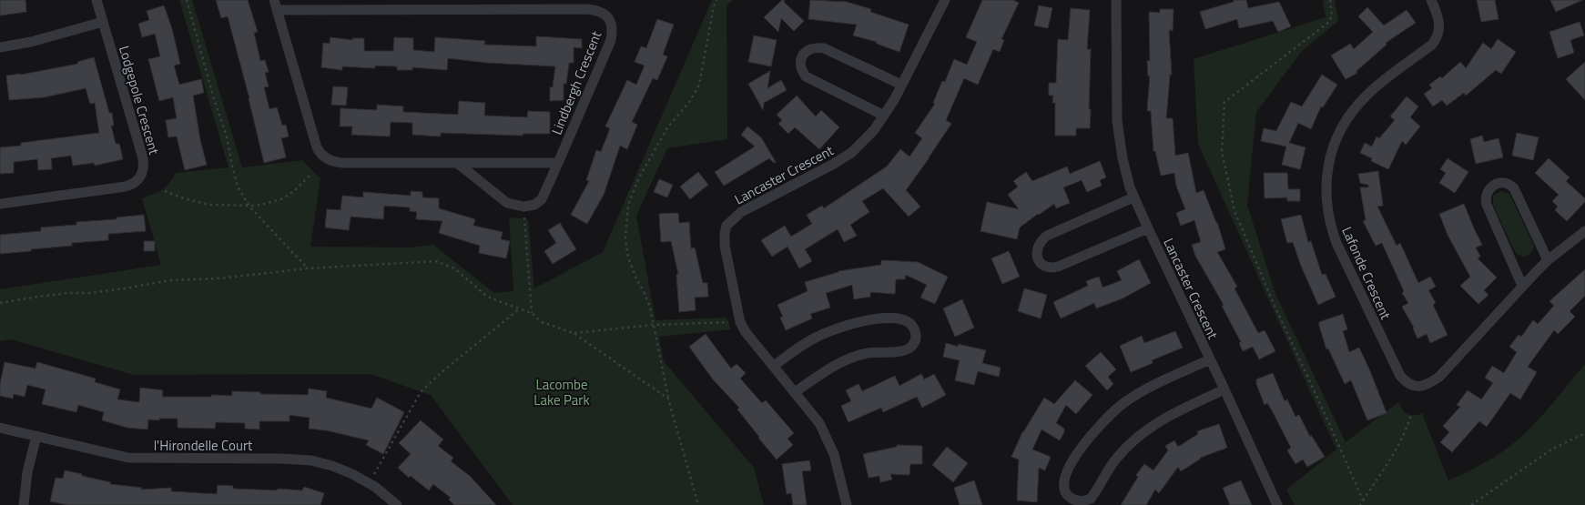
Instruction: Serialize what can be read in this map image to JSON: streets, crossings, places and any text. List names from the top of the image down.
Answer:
{
  "streets": {
    "street": [
      "Lindbergh Crescent",
      "Lodgepole Crescent",
      "Lancaster Crescent",
      "Lafonde Crescent",
      "l'Hirondelle Court"
    ]
  },
  "parks": ["Lacombe Lake Park"]
}
